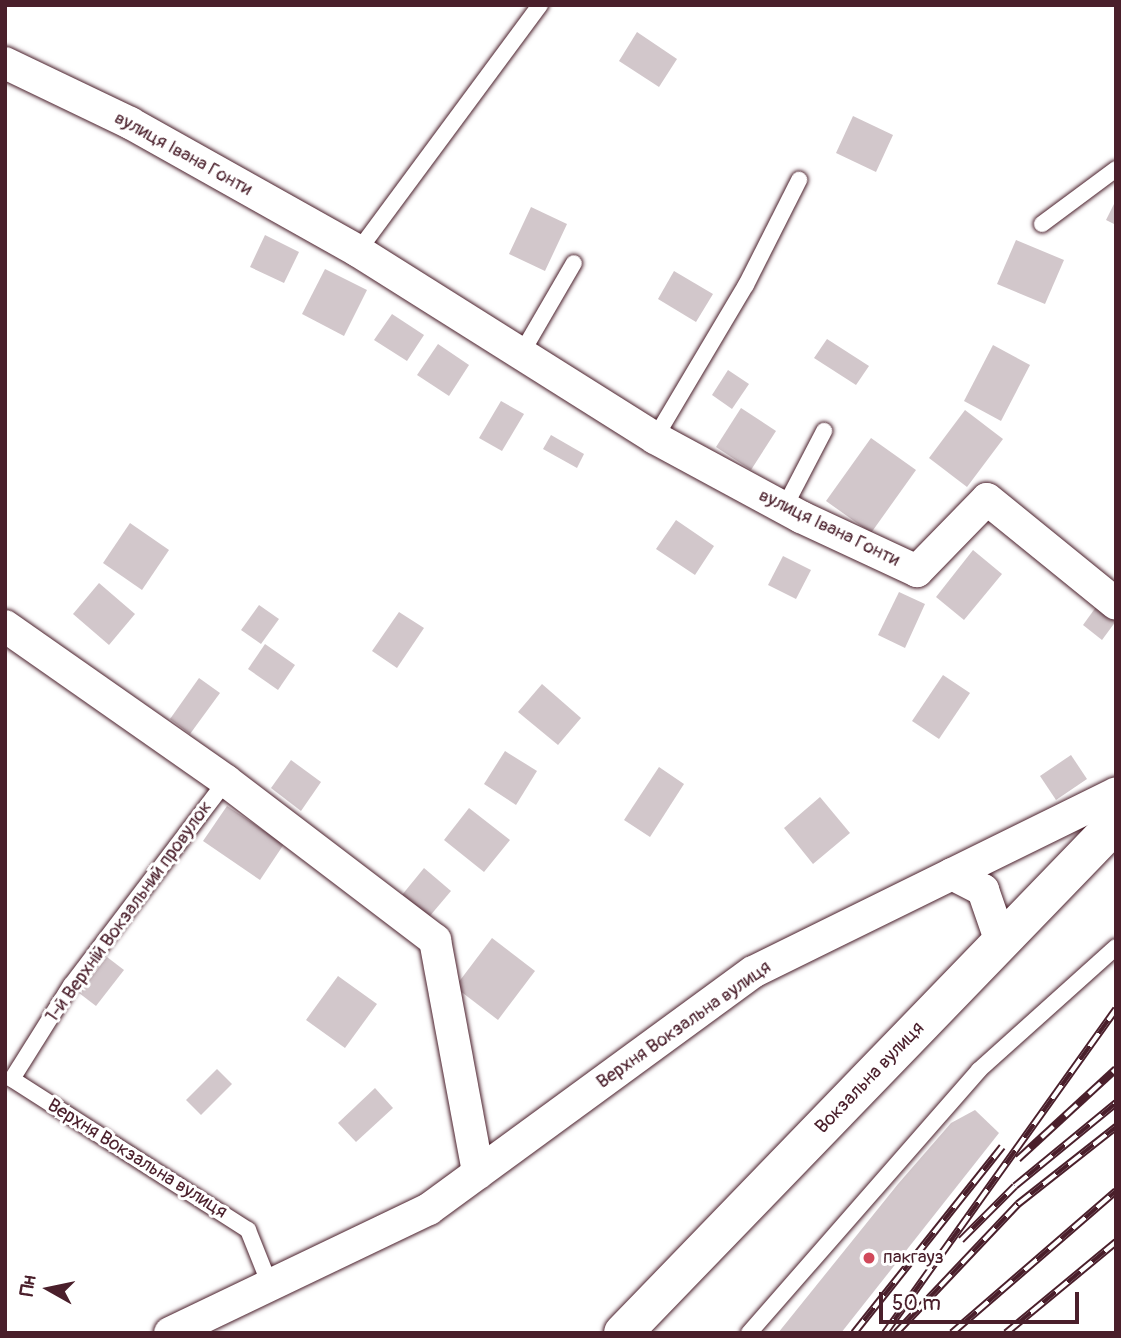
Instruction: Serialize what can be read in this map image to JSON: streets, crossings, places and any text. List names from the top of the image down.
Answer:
{
  "streets": {
    "main road": ["Вокзальна вулиця"],
    "street": ["вулиця Івана Гонти", "1-й Верхній Вокзальний провулок", "Верхня Вокзальна вулиця"]
  },
  "crossings": [
    ["1-й Верхній Вокзальний провулок", "Верхня Вокзальна вулиця"]
  ],
  "places": ["пакгауз"],
  "scale_bar": "50 m",
  "north": "left"
}
